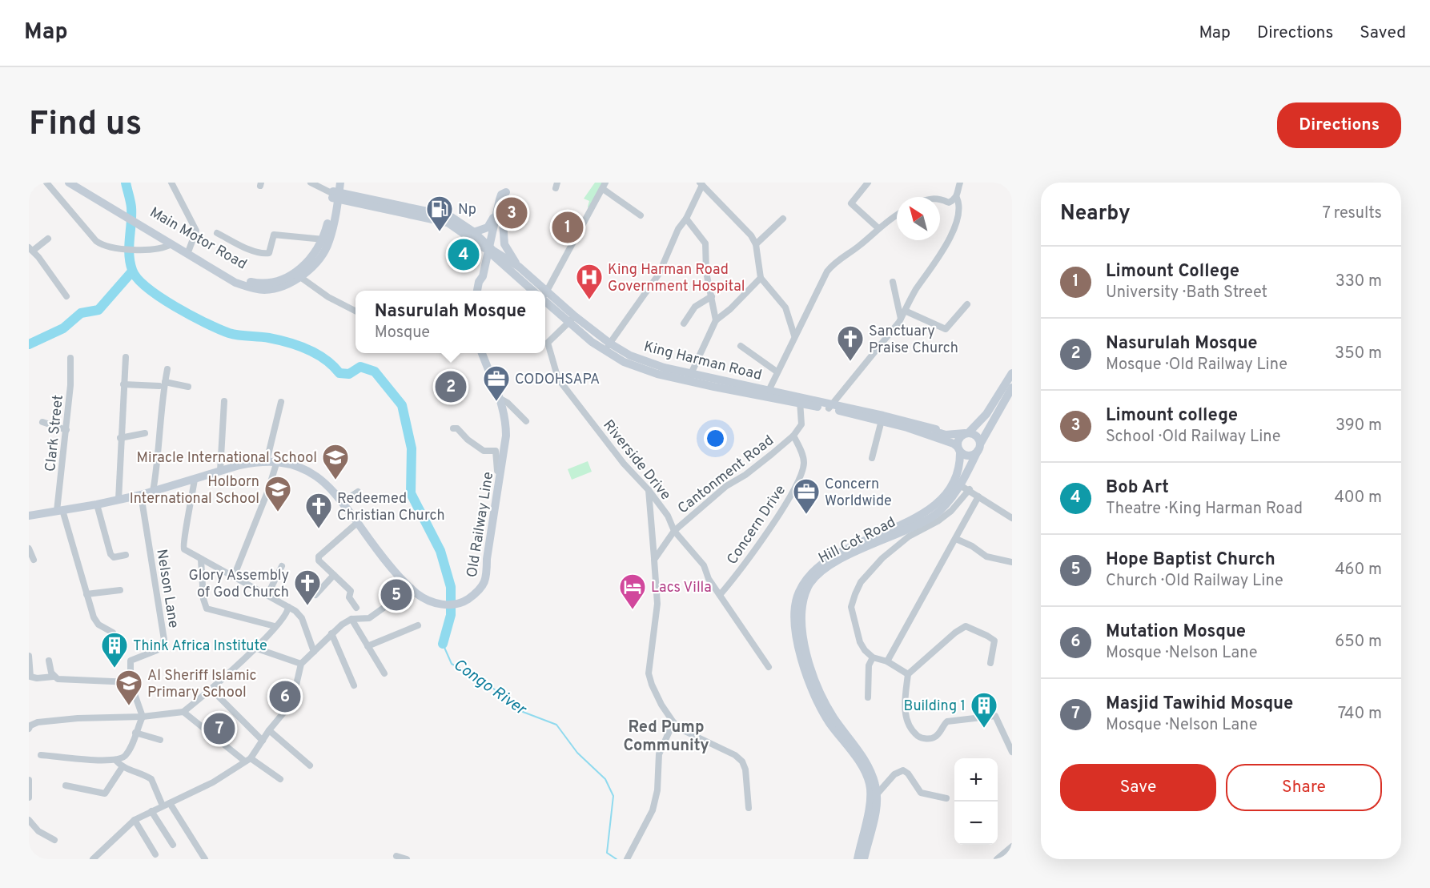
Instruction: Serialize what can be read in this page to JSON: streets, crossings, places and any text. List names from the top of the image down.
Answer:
{
  "streets": {
    "main road": [
      "Main Motor Road",
      "King Harman Road",
      "Old Railway Line",
      "Hill Cot Road"
    ],
    "street": [
      "Clark Street",
      "Riverside Drive",
      "Cantonment Road",
      "Concern Drive",
      "Nelson Lane"
    ]
  },
  "crossings": [
    ["Main Motor Road", "King Harman Road"],
    ["King Harman Road", "Riverside Drive"],
    ["King Harman Road", "Cantonment Road"],
    ["King Harman Road", "Hill Cot Road"],
    ["Clark Street", "Old Railway Line"],
    ["Riverside Drive", "Cantonment Road"],
    ["Riverside Drive", "Concern Drive"],
    ["Cantonment Road", "Concern Drive"],
    ["Old Railway Line", "Nelson Lane"]
  ],
  "districts": ["Red Pump Community"],
  "water": ["Congo River"],
  "places": {
    "fuel station": ["Np"],
    "hospital": ["King Harman Road Government Hospital"],
    "church": ["Sanctuary Praise Church", "Redeemed Christian Church", "Glory Assembly of God Church"],
    "office": ["CODOHSAPA", "Concern Worldwide"],
    "school or university": ["Miracle International School", "Holborn International School", "Al Sheriff Islamic Primary School"],
    "hotel": ["Lacs Villa"],
    "building": ["Think Africa Institute", "Building 1"]
  },
  "north": "top left",
  "page": {
    "header": "Map",
    "nav": ["Map", "Directions", "Saved"],
    "buttons": [
      "Directions",
      ["Save", "Share"]
    ],
    "title": "Find us",
    "heading": ["Nearby", "7 results"],
    "pins": [
      "3",
      "1",
      "4",
      "2",
      "5",
      "6",
      "7"
    ],
    "list": [
      {
        "mark": "1",
        "name": "Limount College",
        "note": "University · Bath Street",
        "value": "330 m"
      },
      {
        "mark": "2",
        "name": "Nasurulah Mosque",
        "note": "Mosque · Old Railway Line",
        "value": "350 m"
      },
      {
        "mark": "3",
        "name": "Limount college",
        "note": "School · Old Railway Line",
        "value": "390 m"
      },
      {
        "mark": "4",
        "name": "Bob Art",
        "note": "Theatre · King Harman Road",
        "value": "400 m"
      },
      {
        "mark": "5",
        "name": "Hope Baptist Church",
        "note": "Church · Old Railway Line",
        "value": "460 m"
      },
      {
        "mark": "6",
        "name": "Mutation Mosque",
        "note": "Mosque · Nelson Lane",
        "value": "650 m"
      },
      {
        "mark": "7",
        "name": "Masjid Tawihid Mosque",
        "note": "Mosque · Nelson Lane",
        "value": "740 m"
      }
    ],
    "popup": ["Nasurulah Mosque", "Mosque"],
    "map_buttons": ["+", "−"]
  }
}
